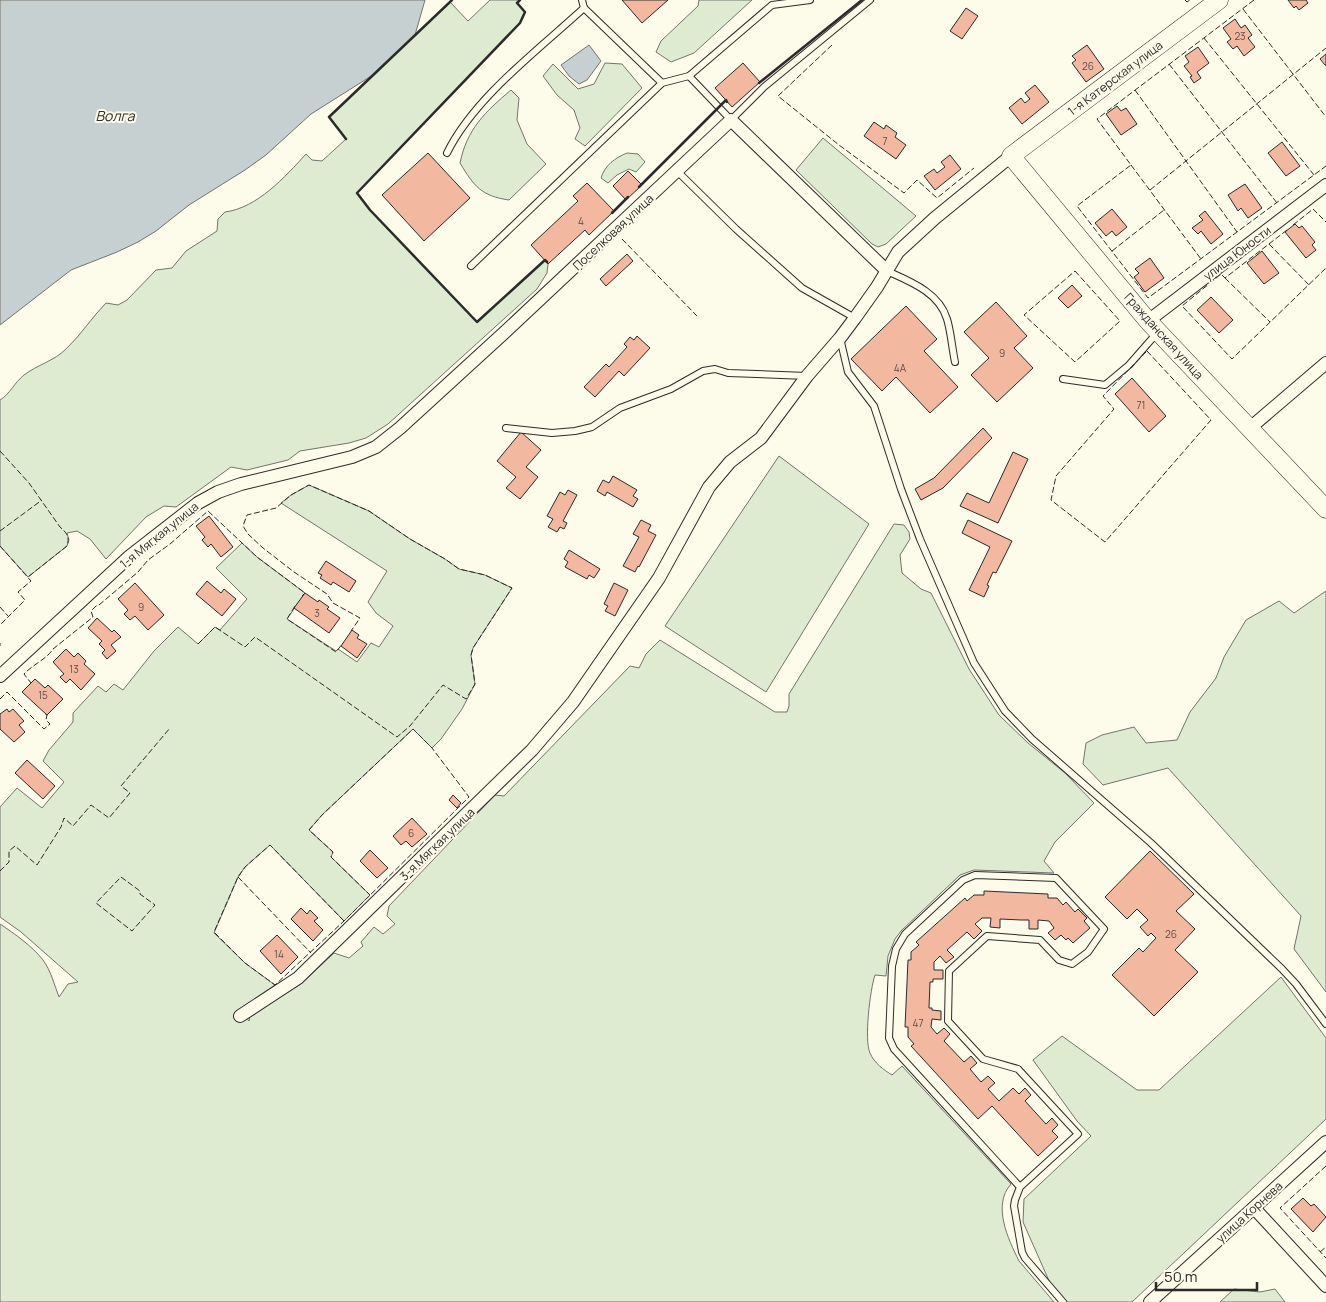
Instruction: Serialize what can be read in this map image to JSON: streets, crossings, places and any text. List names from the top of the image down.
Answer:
{
  "streets": {
    "street": [
      "1-я Катерская улица",
      "Поселковая улица",
      "улица Юности",
      "Гражданская улица",
      "1-я Мягкая улица",
      "3-я Мягкая улица",
      "улица Корнева"
    ]
  },
  "crossings": [
    ["1-я Катерская улица", "Гражданская улица"],
    ["Поселковая улица", "1-я Мягкая улица"],
    ["улица Юности", "Гражданская улица"]
  ],
  "water": ["Волга"],
  "house_numbers": [
    "23",
    "26",
    "7",
    "4",
    "9",
    "4А",
    "71",
    "9",
    "3",
    "13",
    "15",
    "6",
    "26",
    "14",
    "47"
  ],
  "scale_bar": "50 m"
}
